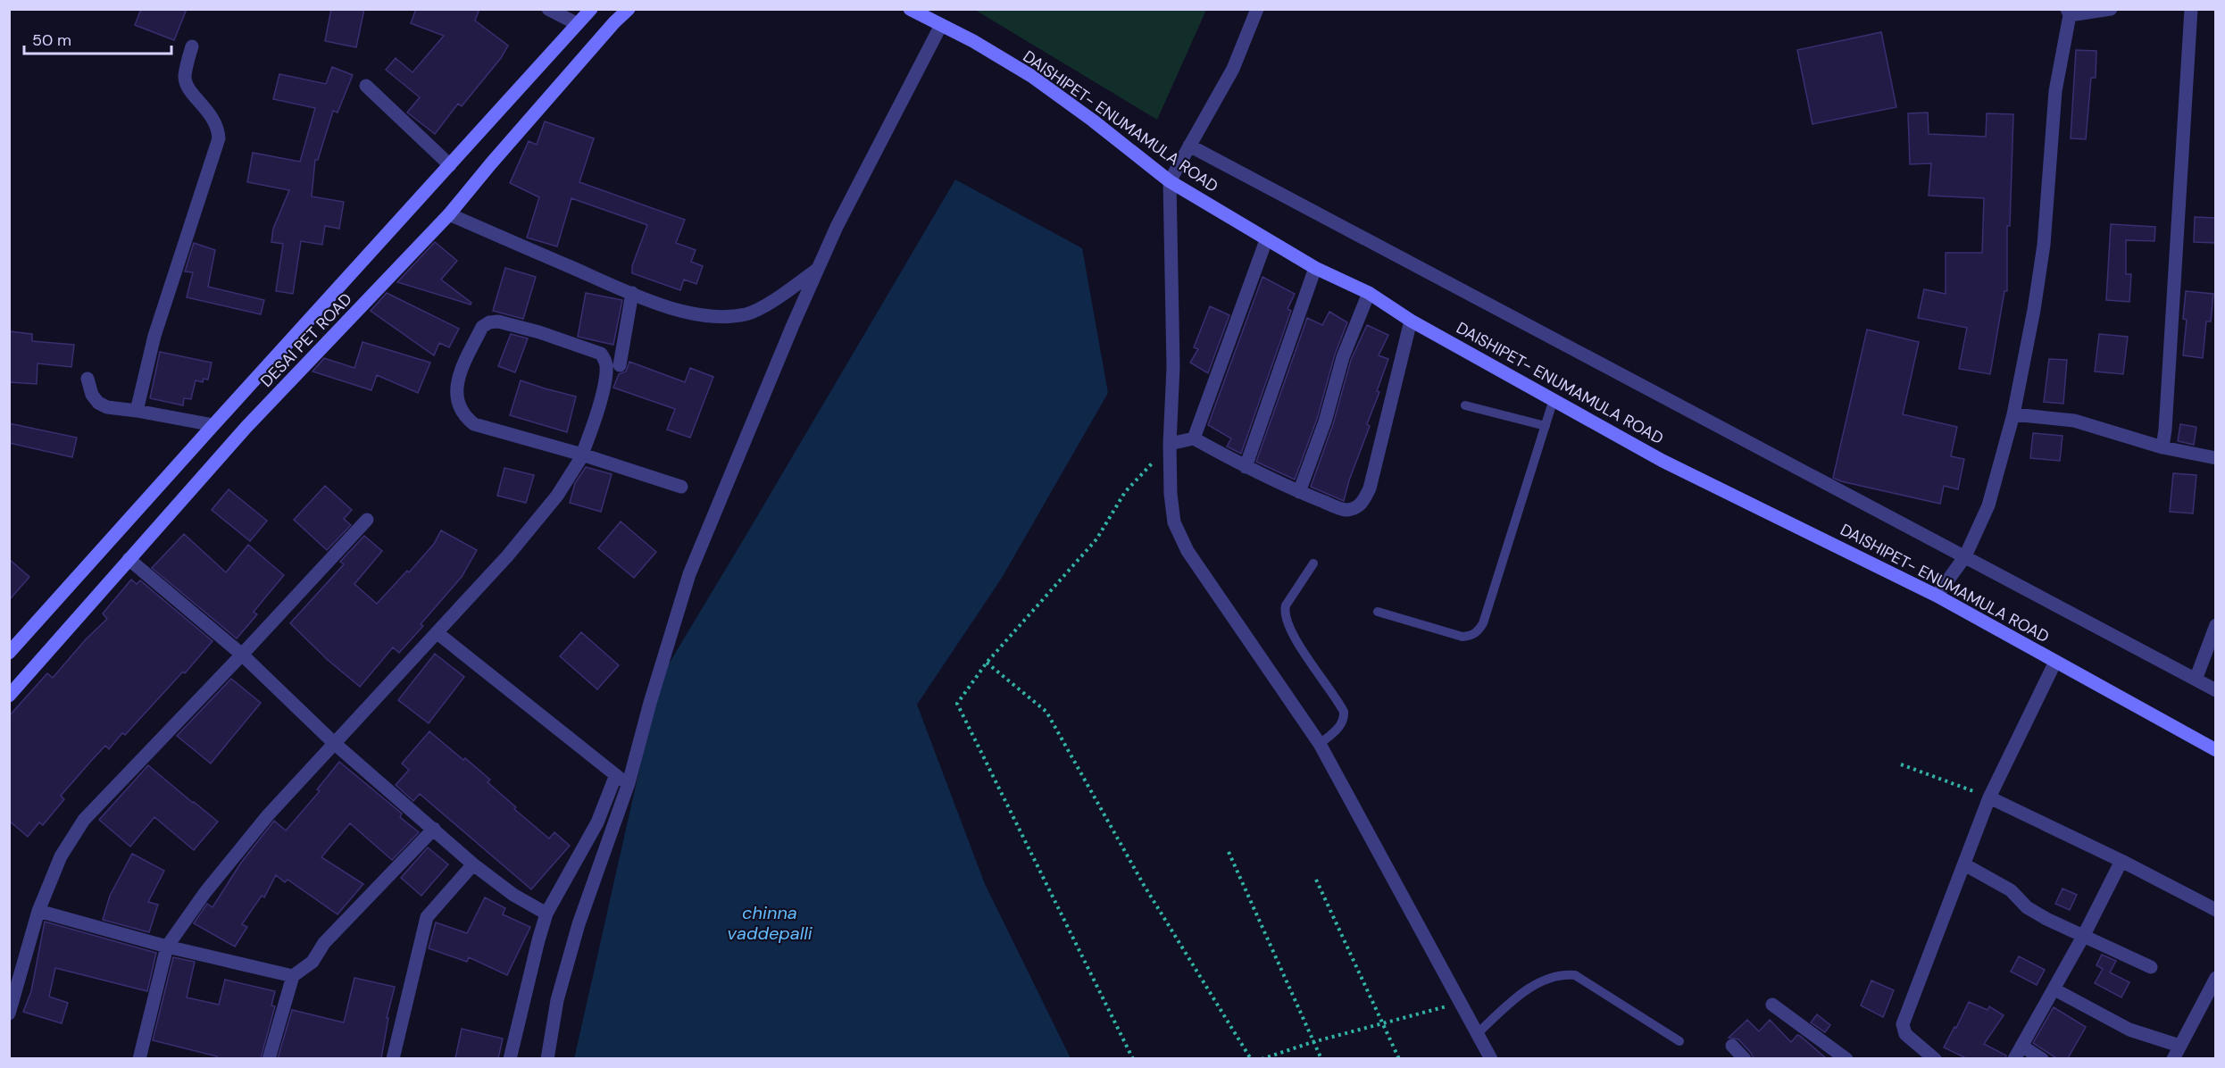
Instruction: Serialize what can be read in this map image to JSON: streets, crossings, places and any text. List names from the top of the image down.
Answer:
{
  "streets": {
    "street": ["DAISHIPET- ENUMAMULA ROAD", "DESAI PET ROAD"]
  },
  "water": ["chinna vaddepalli"],
  "scale_bar": "50 m"
}
